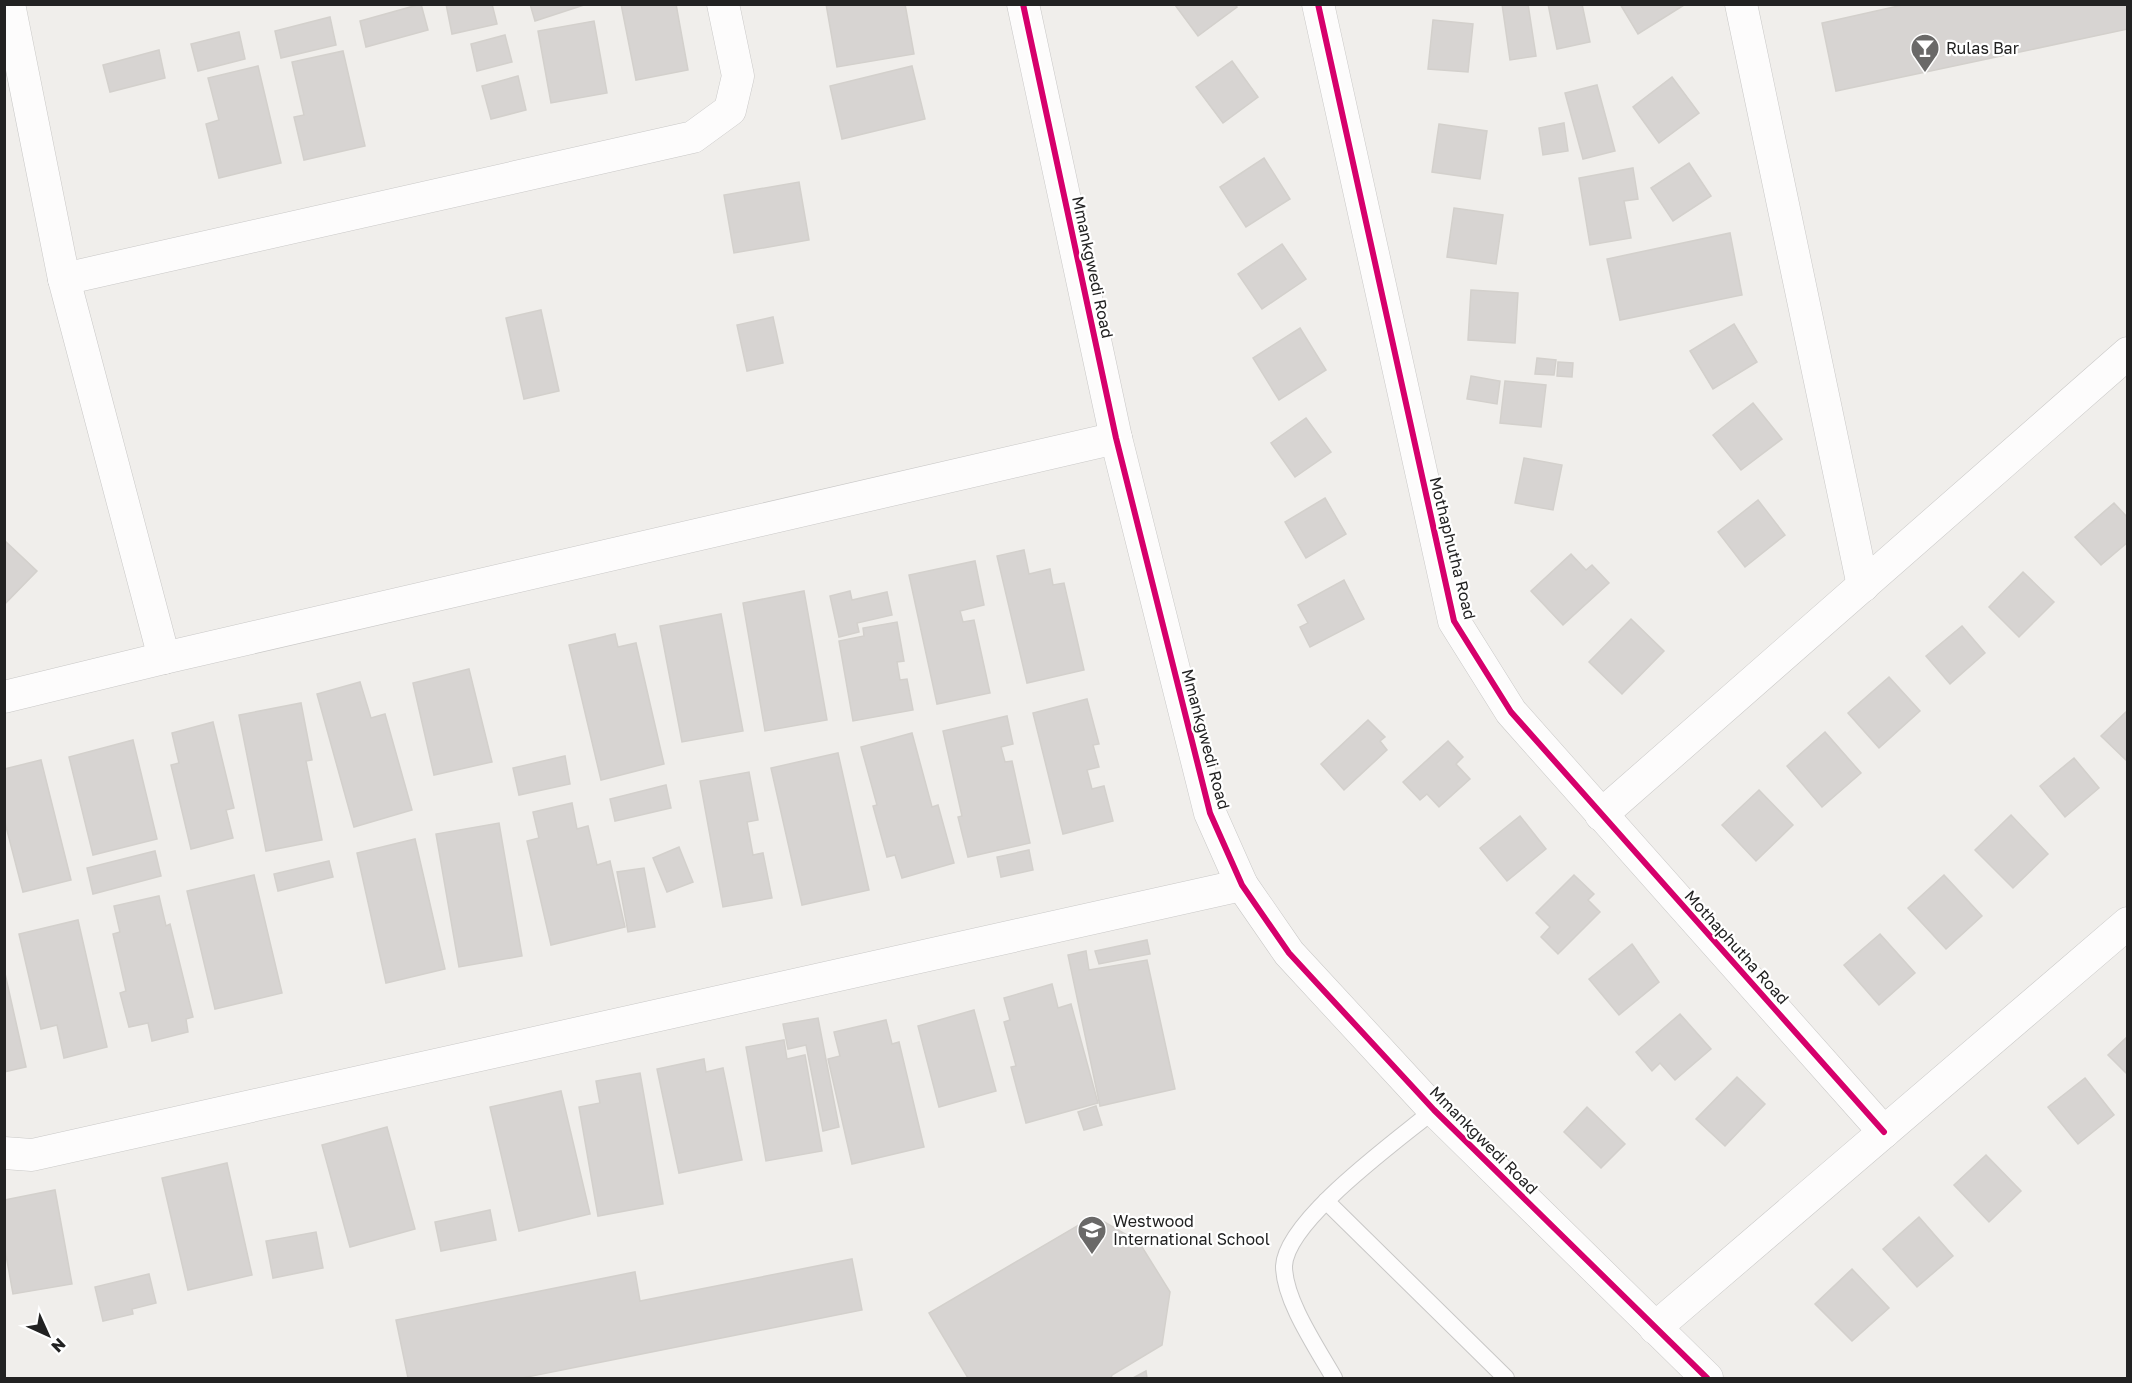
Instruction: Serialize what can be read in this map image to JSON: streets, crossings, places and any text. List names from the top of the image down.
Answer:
{
  "streets": {
    "street": ["Mmankgwedi Road", "Mothaphutha Road"]
  },
  "places": {
    "bar": ["Rulas Bar"],
    "school or university": ["Westwood International School"]
  },
  "north": "bottom right"
}
